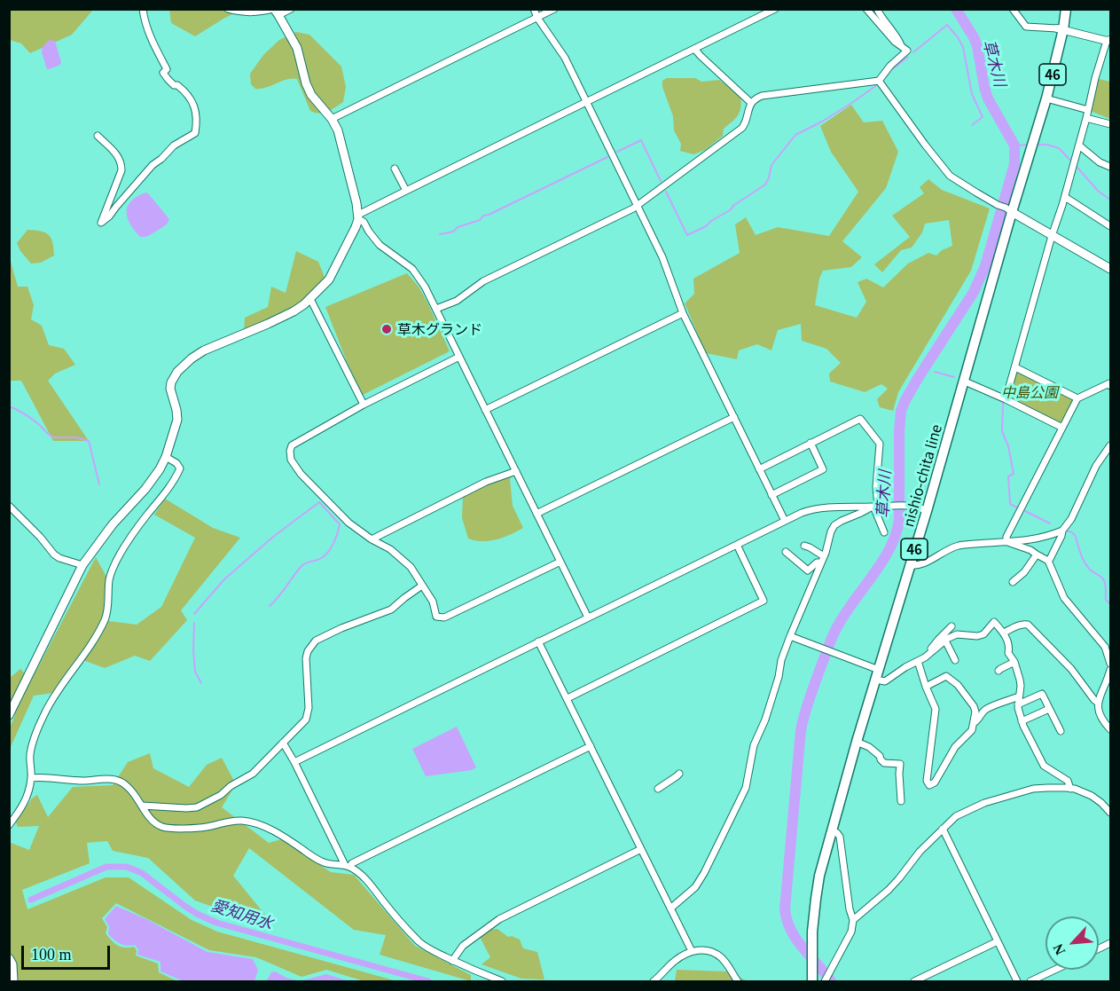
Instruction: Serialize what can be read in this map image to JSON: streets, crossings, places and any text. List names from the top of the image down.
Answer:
{
  "streets": {
    "main road": ["46", "nishio-chita line"]
  },
  "water": ["草木川", "愛知用水"],
  "parks": ["中島公園"],
  "places": ["草木グランド"],
  "scale_bar": "100 m",
  "north": "bottom left"
}
